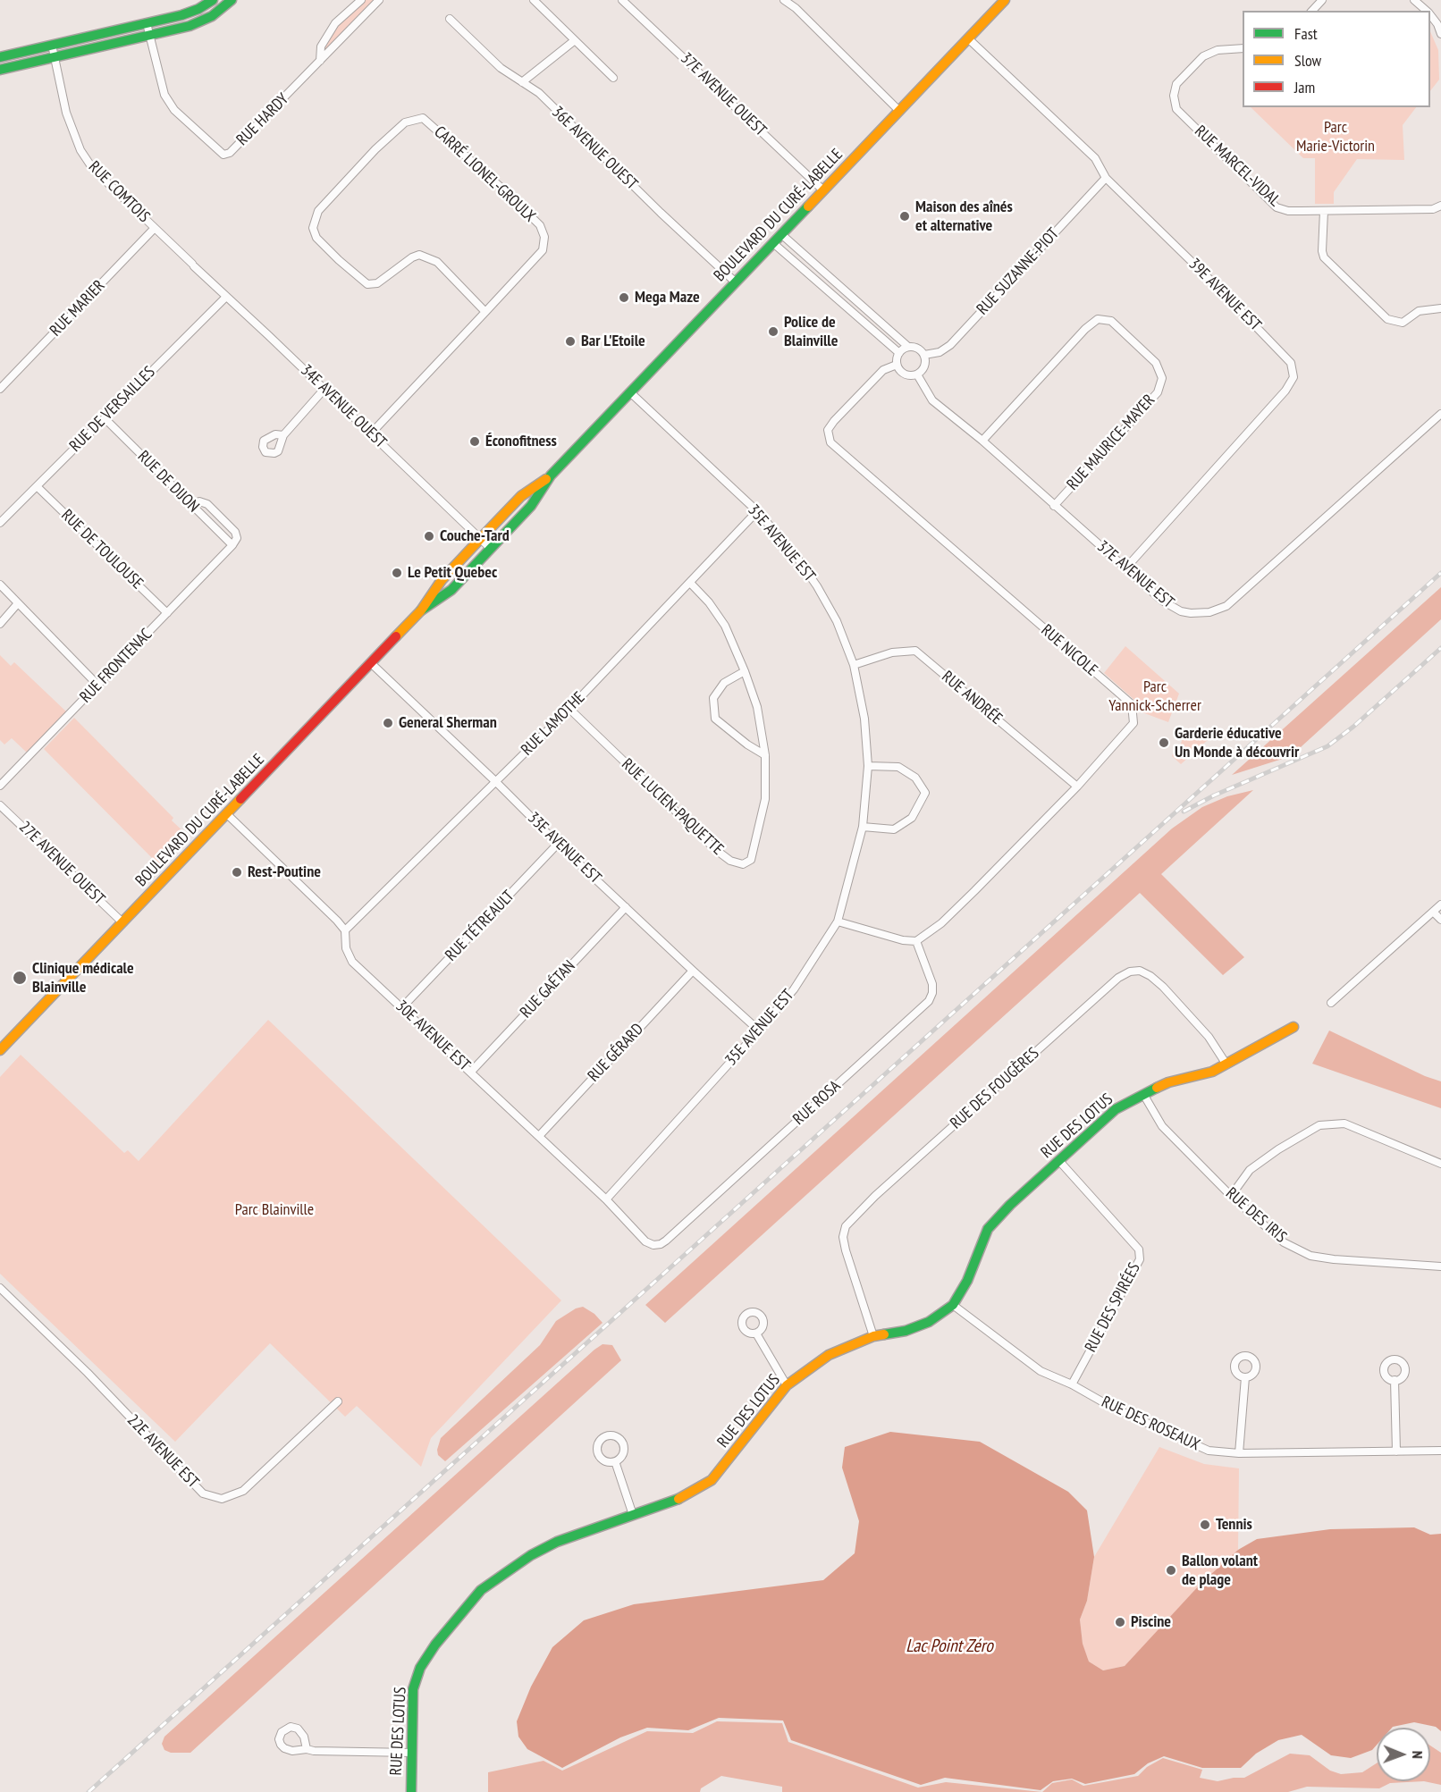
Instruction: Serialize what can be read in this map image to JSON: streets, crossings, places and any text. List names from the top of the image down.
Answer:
{
  "streets": {
    "street": [
      "37E AVENUE OUEST",
      "RUE HARDY",
      "36E AVENUE OUEST",
      "RUE MARCEL-VIDAL",
      "CARRÉ LIONEL-GROULX",
      "RUE COMTOIS",
      "BOULEVARD DU CURÉ-LABELLE",
      "RUE SUZANNE-PIOT",
      "39E AVENUE EST",
      "RUE MARIER",
      "34E AVENUE OUEST",
      "RUE DE VERSAILLES",
      "RUE MAURICE-MAYER",
      "RUE DE DIJON",
      "35E AVENUE EST",
      "RUE DE TOULOUSE",
      "37E AVENUE EST",
      "RUE NICOLE",
      "RUE FRONTENAC",
      "RUE ANDRÉE",
      "RUE LAMOTHE",
      "RUE LUCIEN-PAQUETTE",
      "33E AVENUE EST",
      "27E AVENUE OUEST",
      "RUE TÉTREAULT",
      "RUE GAÉTAN",
      "30E AVENUE EST",
      "RUE GÉRARD",
      "RUE DES FOUGÈRES",
      "RUE ROSA",
      "RUE DES LOTUS",
      "RUE DES IRIS",
      "RUE DES SPIRÉES",
      "RUE DES ROSEAUX",
      "22E AVENUE EST"
    ]
  },
  "crossings": [
    ["37E AVENUE OUEST", "BOULEVARD DU CURÉ-LABELLE"],
    ["36E AVENUE OUEST", "BOULEVARD DU CURÉ-LABELLE"],
    ["CARRÉ LIONEL-GROULX", "34E AVENUE OUEST"],
    ["RUE COMTOIS", "RUE MARIER"],
    ["RUE COMTOIS", "34E AVENUE OUEST"],
    ["BOULEVARD DU CURÉ-LABELLE", "39E AVENUE EST"],
    ["BOULEVARD DU CURÉ-LABELLE", "34E AVENUE OUEST"],
    ["BOULEVARD DU CURÉ-LABELLE", "35E AVENUE EST"],
    ["BOULEVARD DU CURÉ-LABELLE", "33E AVENUE EST"],
    ["BOULEVARD DU CURÉ-LABELLE", "27E AVENUE OUEST"],
    ["RUE SUZANNE-PIOT", "39E AVENUE EST"],
    ["RUE SUZANNE-PIOT", "37E AVENUE EST"],
    ["RUE SUZANNE-PIOT", "RUE NICOLE"],
    ["39E AVENUE EST", "37E AVENUE EST"],
    ["34E AVENUE OUEST", "RUE DE VERSAILLES"],
    ["RUE DE VERSAILLES", "RUE DE DIJON"],
    ["RUE DE VERSAILLES", "RUE DE TOULOUSE"],
    ["RUE MAURICE-MAYER", "37E AVENUE EST"],
    ["RUE DE DIJON", "RUE FRONTENAC"],
    ["35E AVENUE EST", "RUE ANDRÉE"],
    ["35E AVENUE EST", "RUE LAMOTHE"],
    ["35E AVENUE EST", "33E AVENUE EST"],
    ["35E AVENUE EST", "30E AVENUE EST"],
    ["RUE DE TOULOUSE", "RUE FRONTENAC"],
    ["37E AVENUE EST", "RUE NICOLE"],
    ["RUE NICOLE", "RUE ANDRÉE"],
    ["RUE NICOLE", "RUE ROSA"],
    ["RUE LAMOTHE", "RUE LUCIEN-PAQUETTE"],
    ["RUE LAMOTHE", "33E AVENUE EST"],
    ["RUE LAMOTHE", "30E AVENUE EST"],
    ["33E AVENUE EST", "RUE TÉTREAULT"],
    ["33E AVENUE EST", "RUE GAÉTAN"],
    ["33E AVENUE EST", "RUE GÉRARD"],
    ["RUE TÉTREAULT", "30E AVENUE EST"],
    ["RUE GAÉTAN", "30E AVENUE EST"],
    ["30E AVENUE EST", "RUE GÉRARD"],
    ["30E AVENUE EST", "RUE ROSA"],
    ["RUE DES FOUGÈRES", "RUE DES LOTUS"],
    ["RUE DES LOTUS", "RUE DES IRIS"],
    ["RUE DES LOTUS", "RUE DES SPIRÉES"],
    ["RUE DES LOTUS", "RUE DES ROSEAUX"],
    ["RUE DES SPIRÉES", "RUE DES ROSEAUX"]
  ],
  "water": ["Lac Point Zéro"],
  "parks": ["Parc Marie-Victorin", "Parc Yannick-Scherrer", "Parc Blainville"],
  "places": [
    "Maison des aînés et alternative",
    "Mega Maze",
    "Police de Blainville",
    "Bar L'Etoile",
    "Éconofitness",
    "Couche-Tard",
    "Le Petit Quebec",
    "General Sherman",
    "Garderie éducative Un Monde à découvrir",
    "Rest-Poutine",
    "Clinique médicale Blainville",
    "Tennis",
    "Ballon volant de plage",
    "Piscine"
  ],
  "legend": ["Fast", "Slow", "Jam"],
  "north": "right"
}
